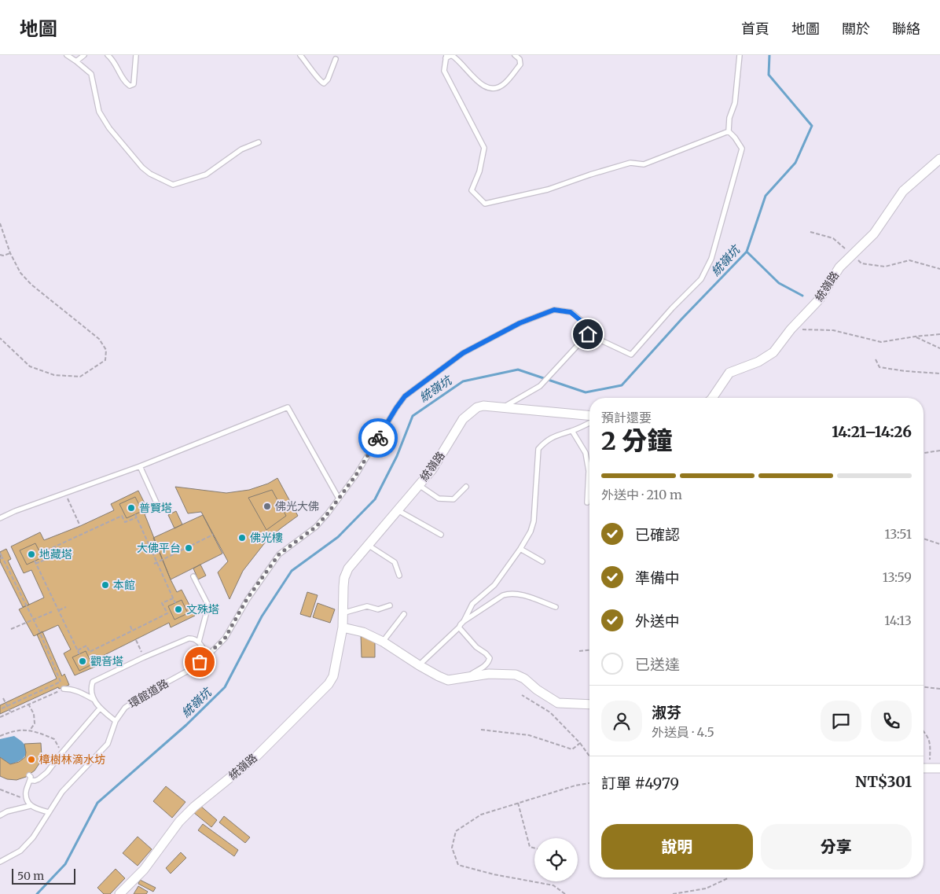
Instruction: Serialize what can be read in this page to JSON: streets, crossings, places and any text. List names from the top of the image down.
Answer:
{
  "streets": {
    "street": ["統嶺路"],
    "lane": ["環館道路"]
  },
  "water": ["統嶺坑"],
  "places": [
    "佛光大佛",
    "普賢塔",
    "佛光樓",
    "大佛平台",
    "地藏塔",
    "本館",
    "文殊塔",
    "觀音塔",
    "樟樹林滴水坊"
  ],
  "scale_bar": "50 m",
  "page": {
    "header": "地圖",
    "nav": [
      "首頁",
      "地圖",
      "關於",
      "聯絡"
    ],
    "heading": ["2 分鐘", "預計還要", "14:21–14:26"],
    "panel": [
      "淑芬",
      "外送員 · 4.5",
      "訂單 #4979",
      "NT$301"
    ],
    "bar": "外送中 · 210 m",
    "list": [
      ["已確認", "13:51"],
      ["準備中", "13:59"],
      ["外送中", "14:13"],
      "已送達"
    ],
    "buttons": ["說明", "分享"],
    "scale": "50 m"
  }
}
